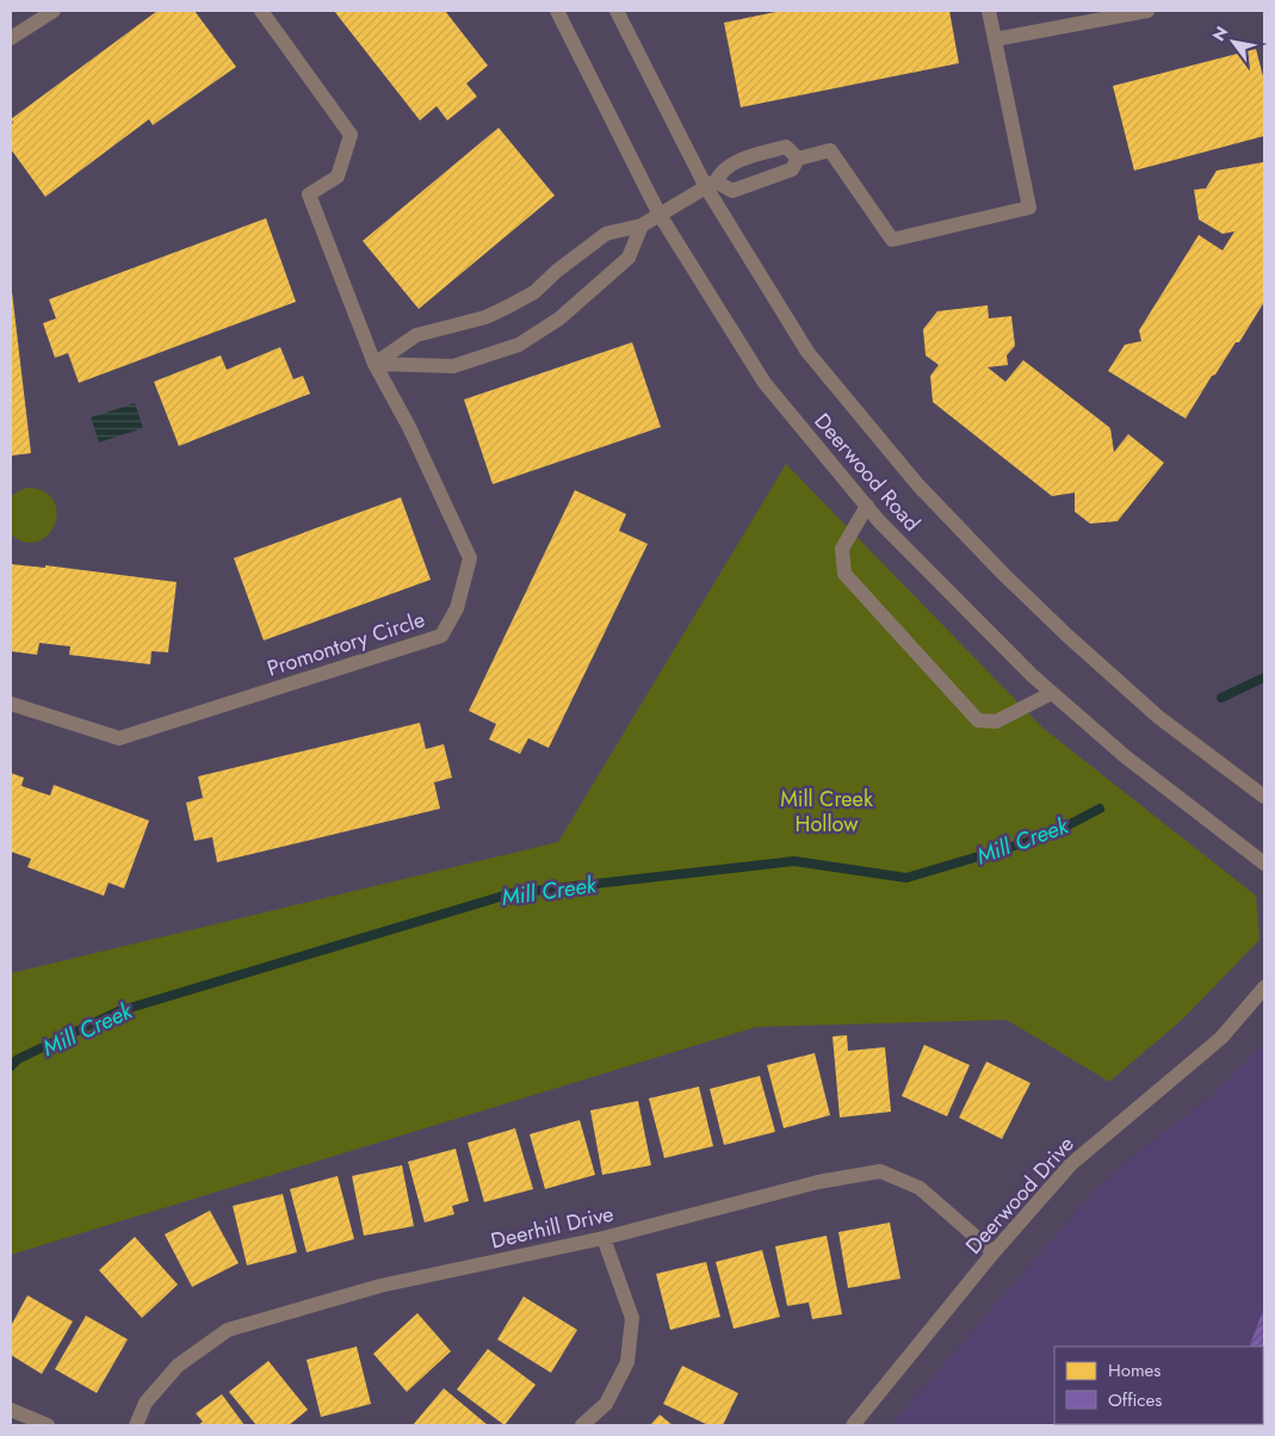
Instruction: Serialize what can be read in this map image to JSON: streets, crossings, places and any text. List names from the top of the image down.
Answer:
{
  "streets": {
    "street": [
      "Deerwood Road",
      "Promontory Circle",
      "Deerwood Drive",
      "Deerhill Drive"
    ]
  },
  "crossings": [
    ["Deerwood Drive", "Deerhill Drive"]
  ],
  "water": ["Mill Creek"],
  "parks": ["Mill Creek Hollow"],
  "legend": ["Homes", "Offices"],
  "north": "top left"
}
